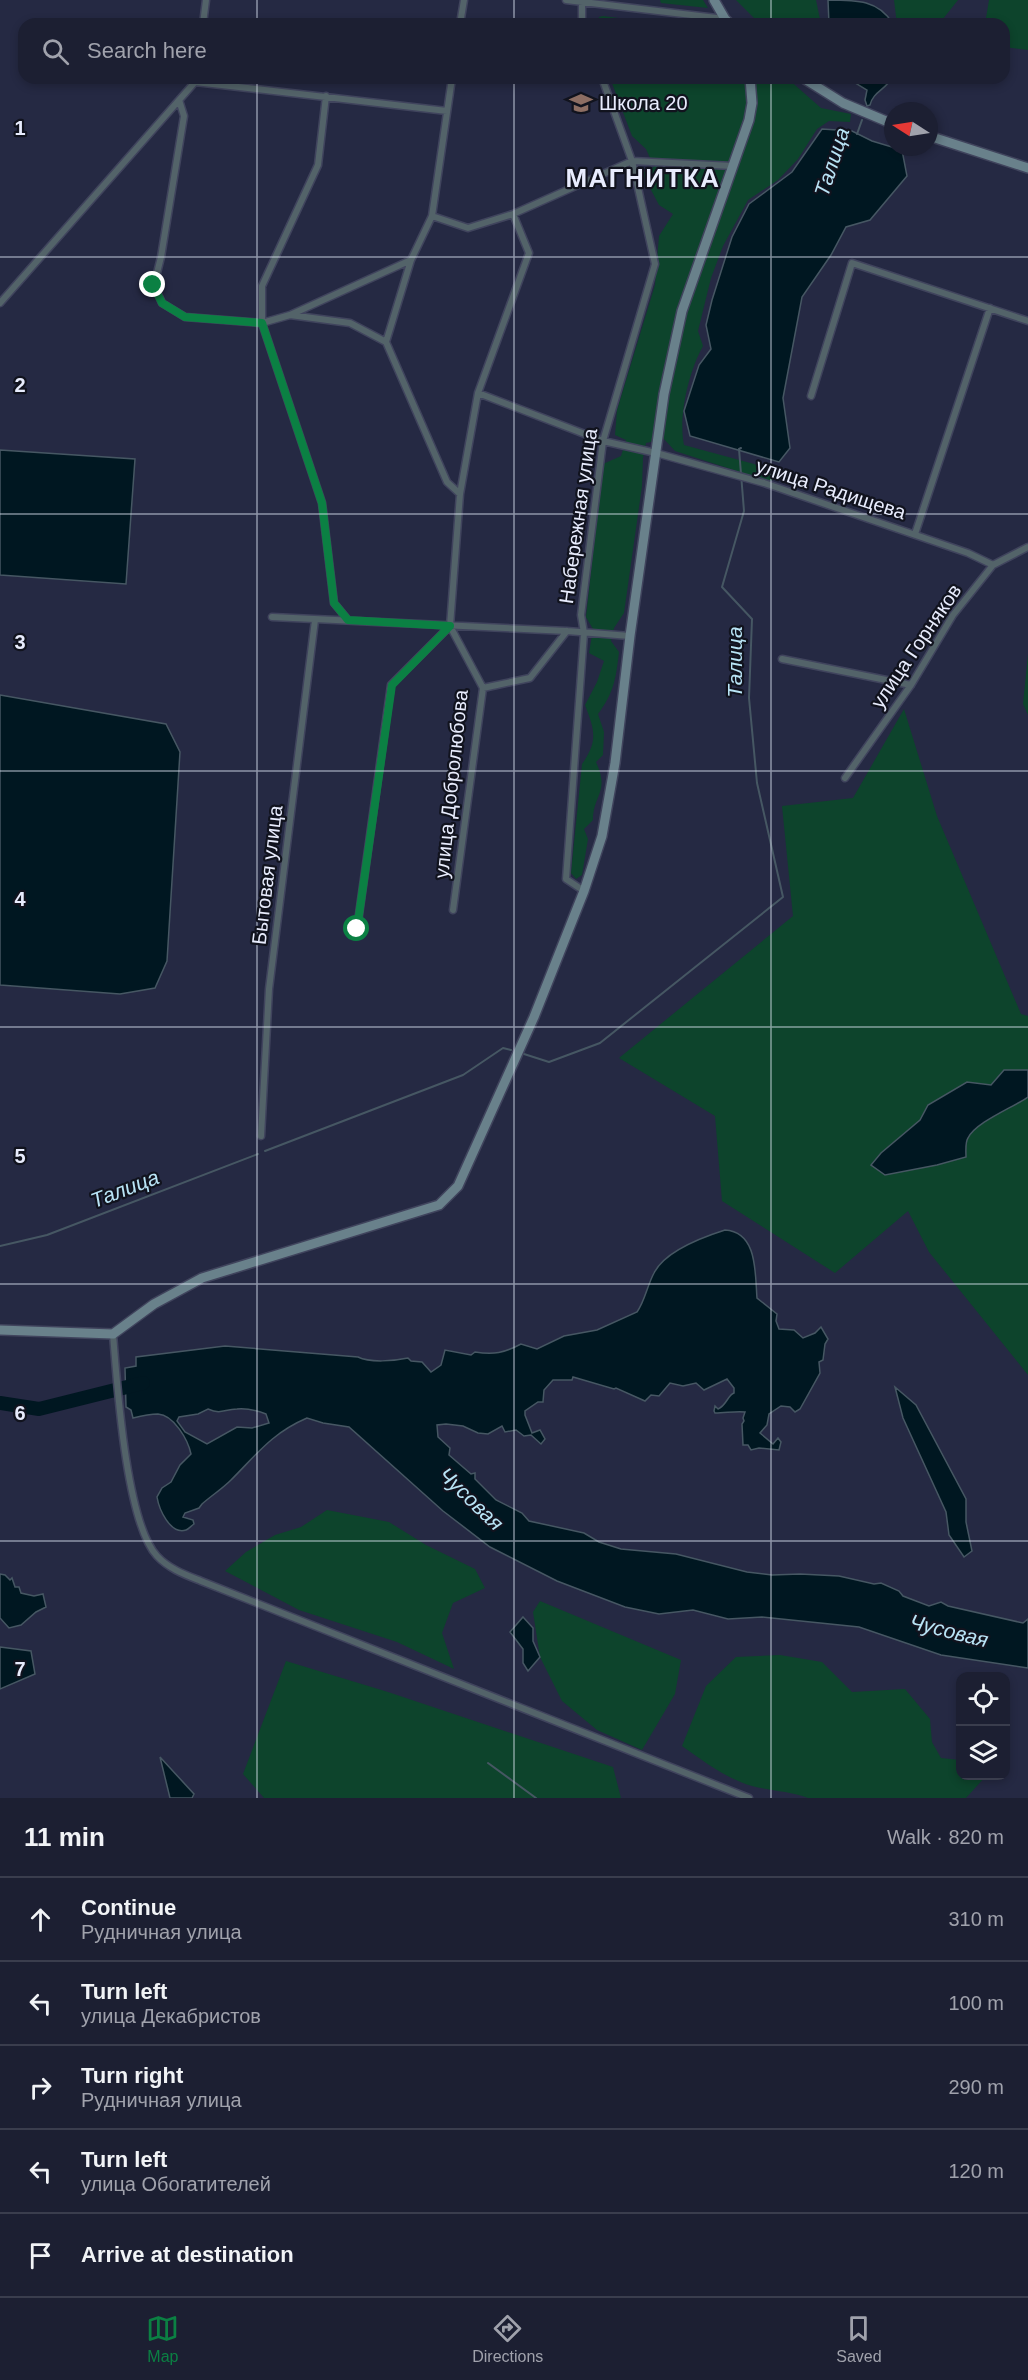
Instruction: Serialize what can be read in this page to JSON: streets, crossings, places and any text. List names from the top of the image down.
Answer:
{
  "streets": {
    "street": [
      "улица Радищева",
      "Набережная улица",
      "улица Горняков",
      "улица Добролюбова",
      "Бытовая улица"
    ]
  },
  "crossings": [
    ["улица Радищева", "Набережная улица"],
    ["улица Радищева", "улица Горняков"]
  ],
  "districts": ["МАГНИТКА"],
  "water": ["Талица", "Чусовая"],
  "places": {
    "school or university": ["Школа 20"]
  },
  "north": "left",
  "page": {
    "search": "Search here",
    "heading": ["11 min", "Walk · 820 m"],
    "list": [
      ["Continue", "Рудничная улица", "310 m"],
      ["Turn left", "улица Декабристов", "100 m"],
      ["Turn right", "Рудничная улица", "290 m"],
      ["Turn left", "улица Обогатителей", "120 m"],
      "Arrive at destination"
    ],
    "nav": ["Map", "Directions", "Saved"]
  },
  "grid": {
    "rows": [
      "1",
      "2",
      "3",
      "4",
      "5",
      "6",
      "7"
    ]
  }
}
